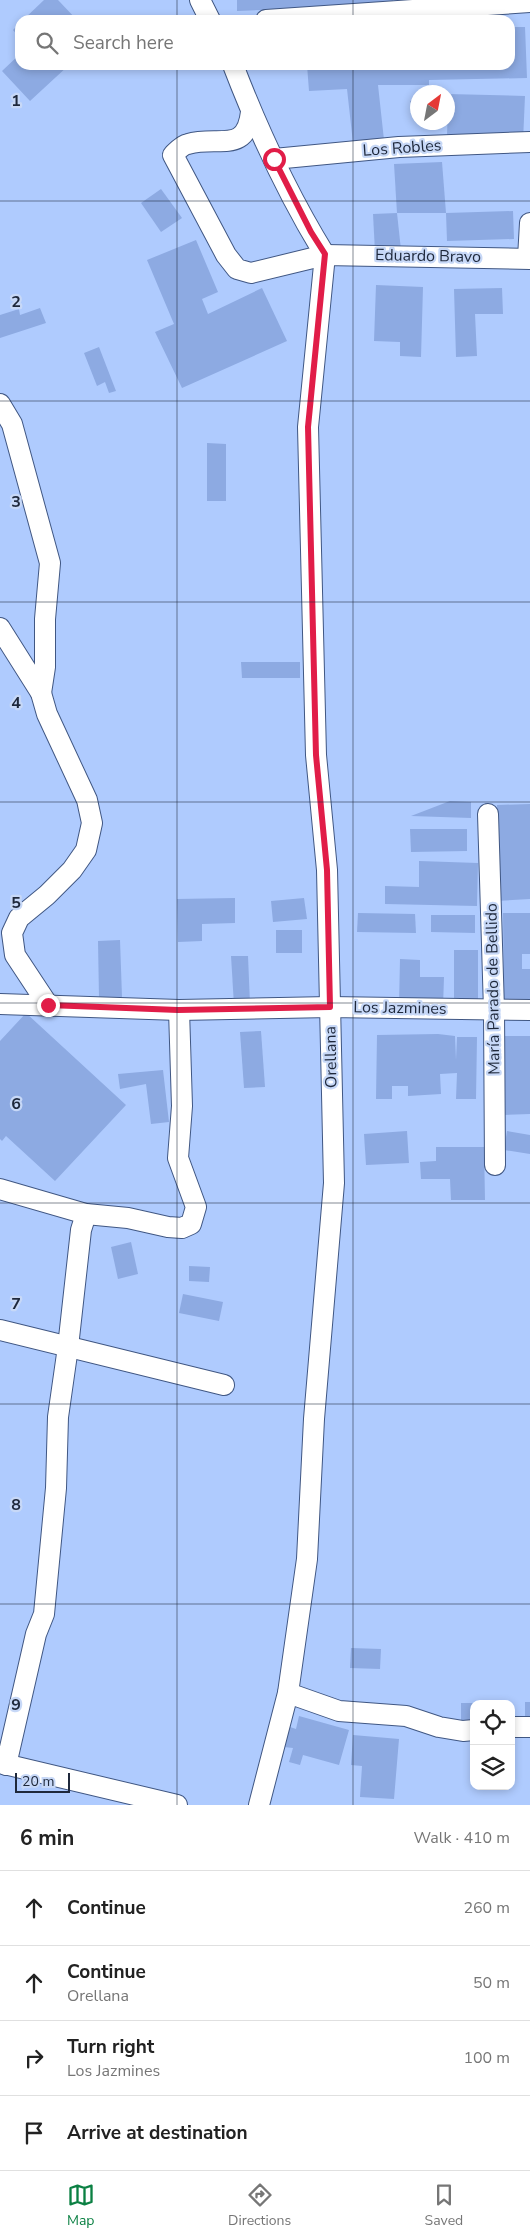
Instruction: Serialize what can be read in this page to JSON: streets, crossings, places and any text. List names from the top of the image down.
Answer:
{
  "streets": {
    "street": [
      "Los Robles",
      "Eduardo Bravo",
      "María Parado de Bellido",
      "Los Jazmines",
      "Orellana"
    ]
  },
  "crossings": [
    ["Eduardo Bravo", "Orellana"],
    ["María Parado de Bellido", "Los Jazmines"],
    ["Los Jazmines", "Orellana"]
  ],
  "scale_bar": "20 m",
  "north": "top right",
  "page": {
    "search": "Search here",
    "scale": "20 m",
    "heading": ["6 min", "Walk · 410 m"],
    "list": [
      ["Continue", "260 m"],
      ["Continue", "Orellana", "50 m"],
      ["Turn right", "Los Jazmines", "100 m"],
      "Arrive at destination"
    ],
    "nav": ["Map", "Directions", "Saved"]
  },
  "grid": {
    "rows": [
      "1",
      "2",
      "3",
      "4",
      "5",
      "6",
      "7",
      "8",
      "9"
    ]
  }
}
